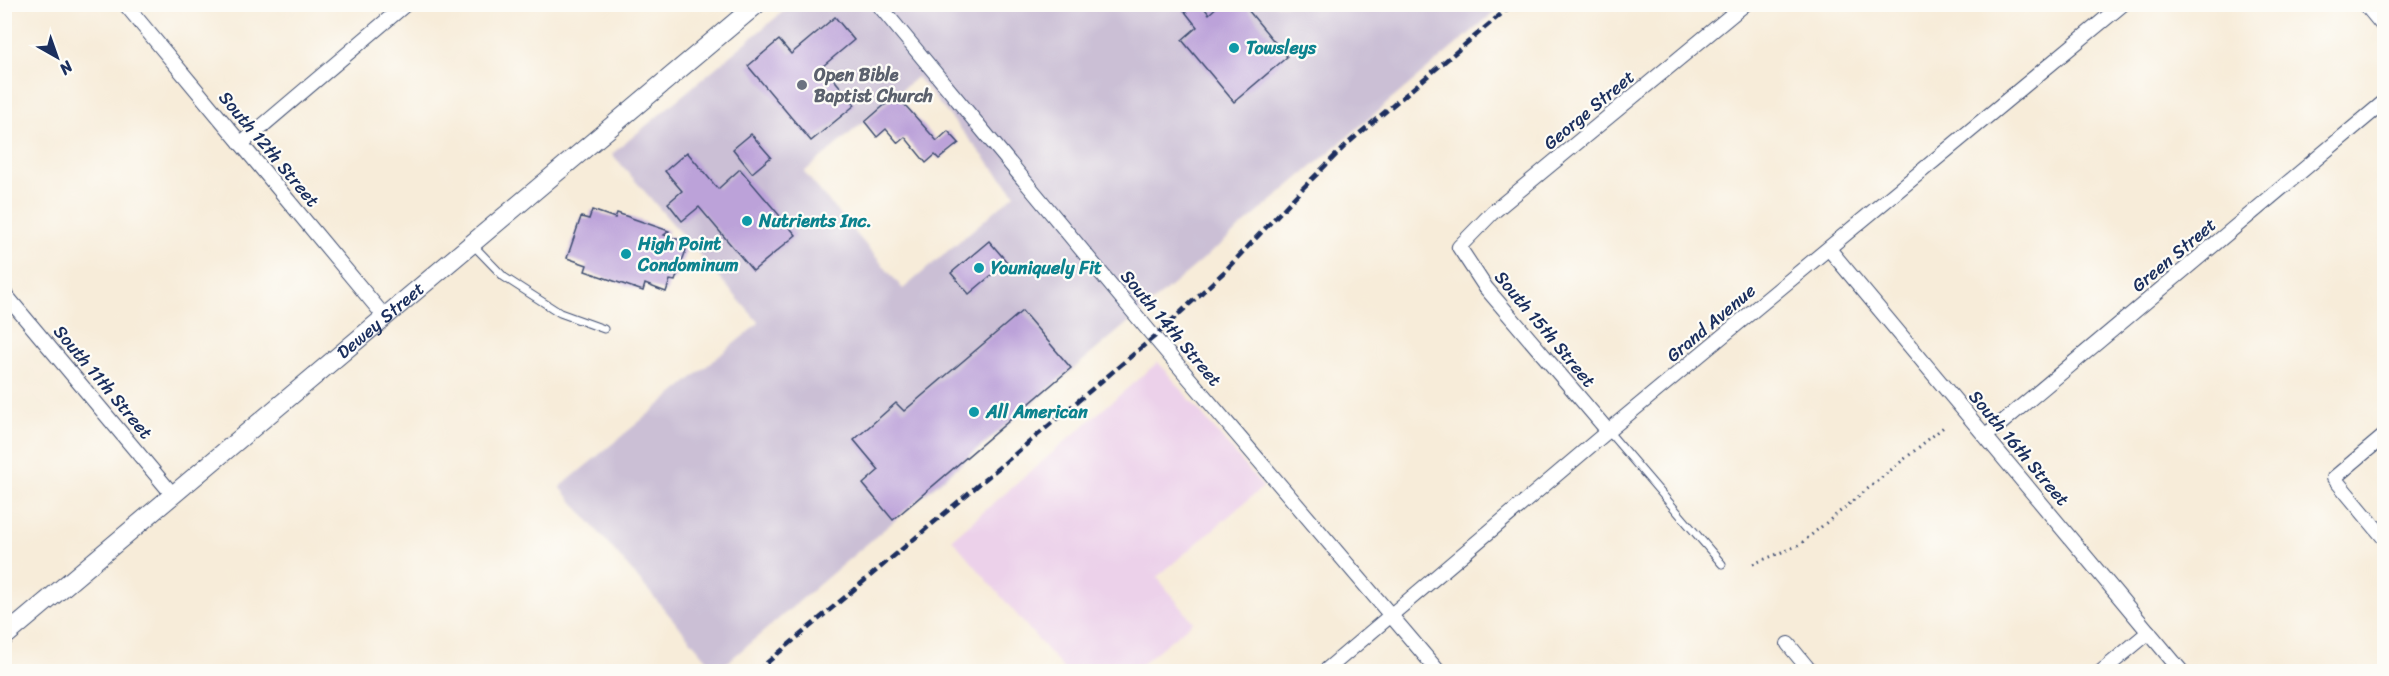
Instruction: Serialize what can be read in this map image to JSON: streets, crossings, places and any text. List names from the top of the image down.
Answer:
{
  "streets": {
    "street": [
      "George Street",
      "South 12th Street",
      "Green Street",
      "Dewey Street",
      "Grand Avenue",
      "South 14th Street",
      "South 15th Street",
      "South 11th Street",
      "South 16th Street"
    ]
  },
  "crossings": [
    ["George Street", "South 15th Street"],
    ["South 12th Street", "Dewey Street"],
    ["Green Street", "South 16th Street"],
    ["Dewey Street", "South 11th Street"],
    ["Grand Avenue", "South 14th Street"],
    ["Grand Avenue", "South 15th Street"],
    ["Grand Avenue", "South 16th Street"]
  ],
  "places": [
    "Towsleys",
    "Open Bible Baptist Church",
    "Nutrients Inc.",
    "High Point Condominum",
    "Youniquely Fit",
    "All American"
  ],
  "north": "bottom right"
}
